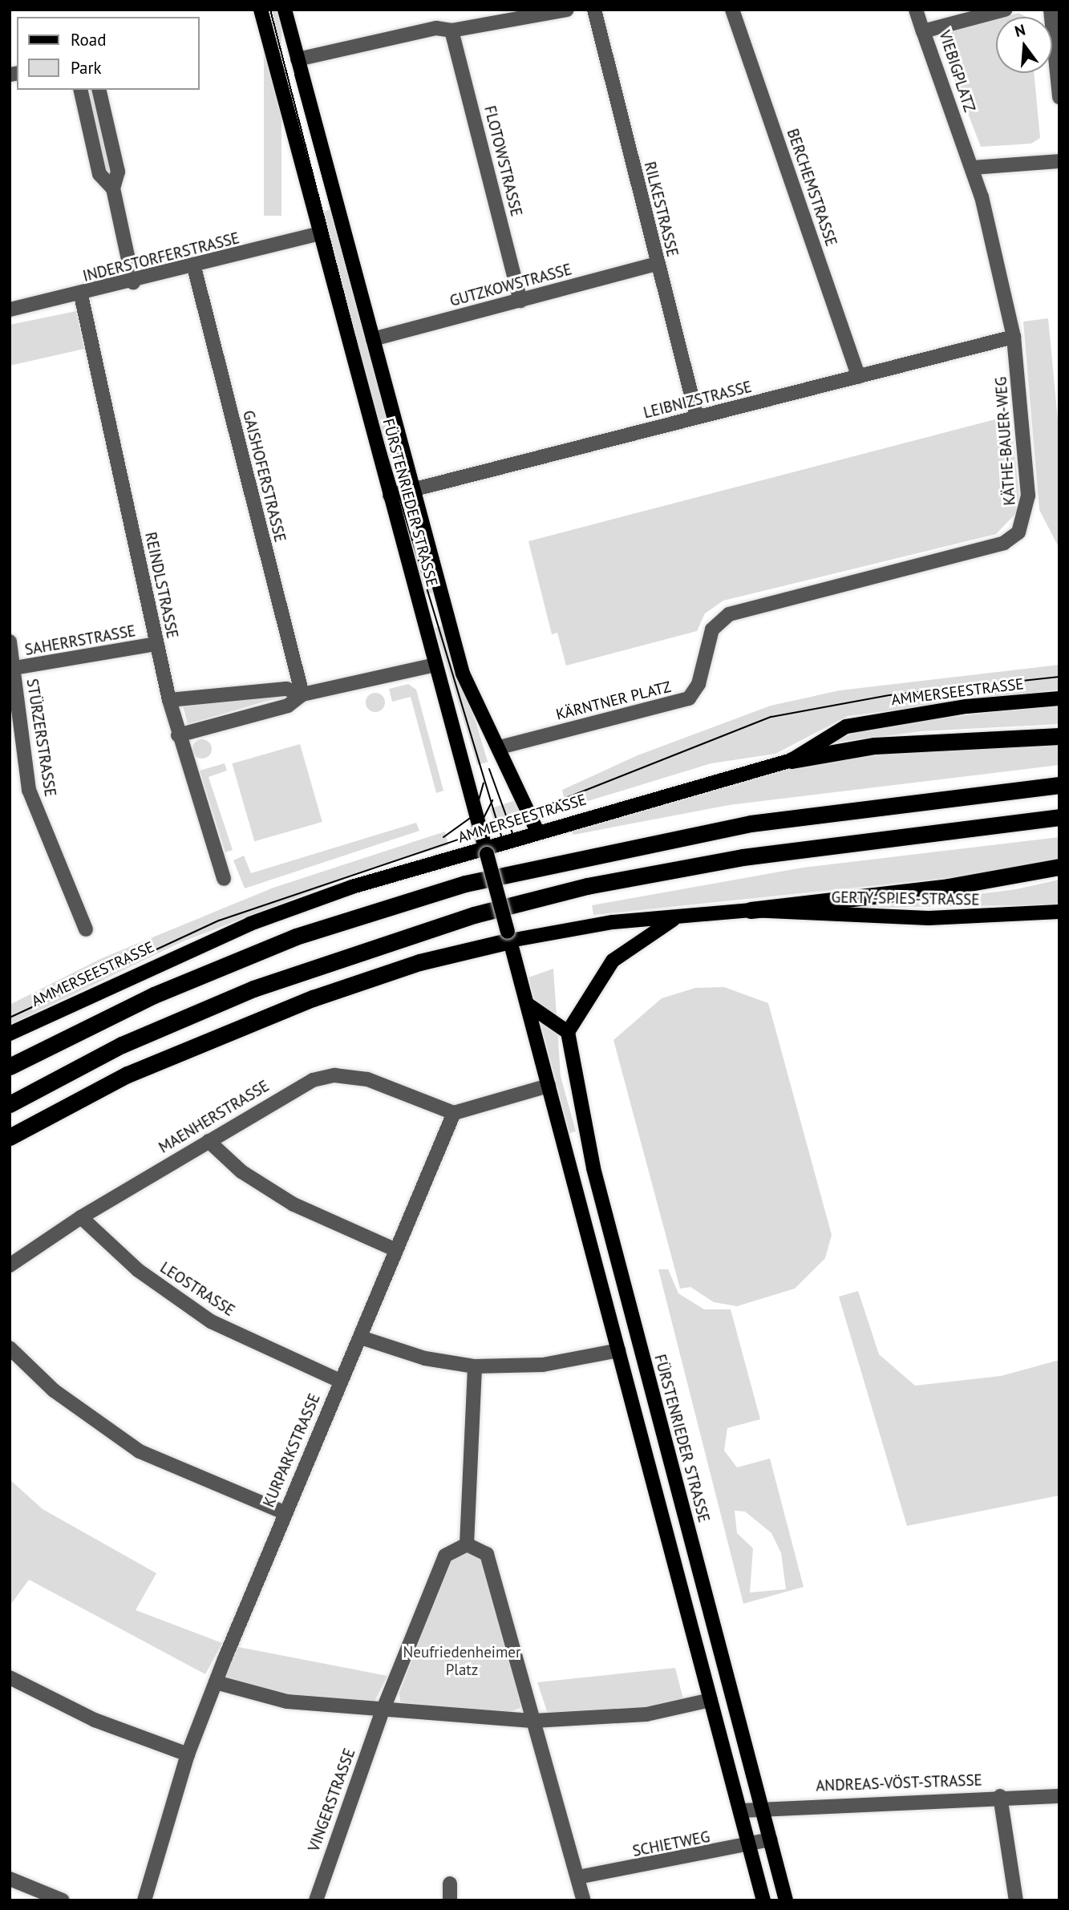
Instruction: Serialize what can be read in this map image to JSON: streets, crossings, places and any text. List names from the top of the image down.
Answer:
{
  "streets": {
    "main road": ["FÜRSTENRIEDER STRASSE", "AMMERSEESTRASSE", "GERTY-SPIES-STRASSE"],
    "street": [
      "VIEBIGPLATZ",
      "FLOTOWSTRASSE",
      "BERCHEMSTRASSE",
      "RILKESTRASSE",
      "INDERSTORFERSTRASSE",
      "GUTZKOWSTRASSE",
      "LEIBNIZSTRASSE",
      "KÄTHE-BAUER-WEG",
      "GAISHOFERSTRASSE",
      "REINDLSTRASSE",
      "SAHERRSTRASSE",
      "KÄRNTNER PLATZ",
      "STÜRZERSTRASSE",
      "MAENHERSTRASSE",
      "LEOSTRASSE",
      "KURPARKSTRASSE",
      "ANDREAS-VÖST-STRASSE",
      "VINGERSTRASSE",
      "SCHIETWEG"
    ]
  },
  "crossings": [
    ["VIEBIGPLATZ", "KÄTHE-BAUER-WEG"],
    ["FLOTOWSTRASSE", "GUTZKOWSTRASSE"],
    ["BERCHEMSTRASSE", "LEIBNIZSTRASSE"],
    ["RILKESTRASSE", "GUTZKOWSTRASSE"],
    ["RILKESTRASSE", "LEIBNIZSTRASSE"],
    ["INDERSTORFERSTRASSE", "GAISHOFERSTRASSE"],
    ["INDERSTORFERSTRASSE", "FÜRSTENRIEDER STRASSE"],
    ["INDERSTORFERSTRASSE", "REINDLSTRASSE"],
    ["GUTZKOWSTRASSE", "FÜRSTENRIEDER STRASSE"],
    ["LEIBNIZSTRASSE", "KÄTHE-BAUER-WEG"],
    ["LEIBNIZSTRASSE", "FÜRSTENRIEDER STRASSE"],
    ["KÄTHE-BAUER-WEG", "KÄRNTNER PLATZ"],
    ["FÜRSTENRIEDER STRASSE", "AMMERSEESTRASSE"],
    ["FÜRSTENRIEDER STRASSE", "KÄRNTNER PLATZ"],
    ["FÜRSTENRIEDER STRASSE", "ANDREAS-VÖST-STRASSE"],
    ["FÜRSTENRIEDER STRASSE", "SCHIETWEG"],
    ["REINDLSTRASSE", "SAHERRSTRASSE"],
    ["SAHERRSTRASSE", "STÜRZERSTRASSE"],
    ["MAENHERSTRASSE", "LEOSTRASSE"],
    ["MAENHERSTRASSE", "KURPARKSTRASSE"],
    ["LEOSTRASSE", "KURPARKSTRASSE"]
  ],
  "parks": ["Neufriedenheimer Platz"],
  "legend": ["Road", "Park"],
  "north": "top"
}
